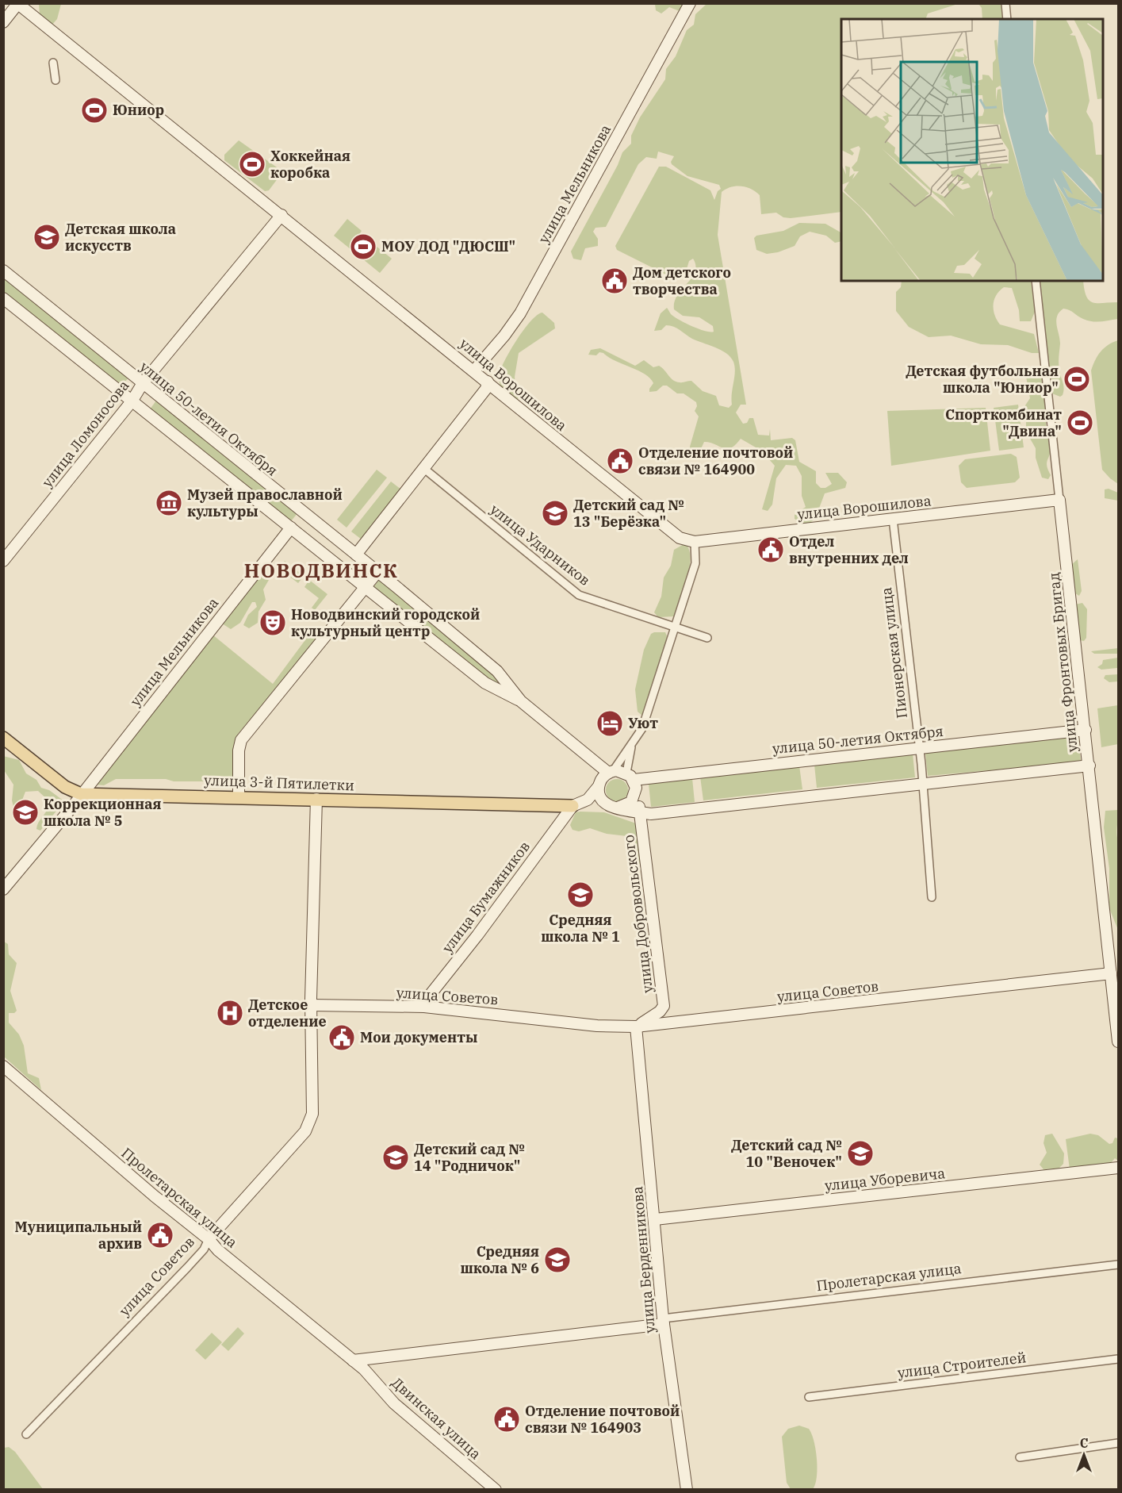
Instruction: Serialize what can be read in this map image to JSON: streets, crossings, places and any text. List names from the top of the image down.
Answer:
{
  "streets": {
    "main road": ["улица 3-й Пятилетки"],
    "street": [
      "улица Мельникова",
      "улица Ворошилова",
      "улица 50-летия Октября",
      "улица Ломоносова",
      "улица Ударников",
      "Пионерская улица",
      "улица Фронтовых Бригад",
      "улица Бумажников",
      "улица Добровольского",
      "улица Советов",
      "улица Уборевича",
      "Пролетарская улица",
      "улица Берденникова",
      "улица Строителей",
      "Двинская улица"
    ]
  },
  "crossings": [
    ["улица Мельникова", "улица Ворошилова"],
    ["улица Мельникова", "улица 3-й Пятилетки"],
    ["улица Ворошилова", "улица Ломоносова"],
    ["улица Ворошилова", "Пионерская улица"],
    ["улица Ворошилова", "улица Фронтовых Бригад"],
    ["улица 50-летия Октября", "улица Ломоносова"],
    ["улица 50-летия Октября", "Пионерская улица"],
    ["улица 50-летия Октября", "улица Фронтовых Бригад"],
    ["улица 50-летия Октября", "улица Добровольского"],
    ["улица Фронтовых Бригад", "улица Советов"],
    ["улица 3-й Пятилетки", "улица Бумажников"],
    ["улица Бумажников", "улица Советов"],
    ["улица Добровольского", "улица Советов"],
    ["улица Добровольского", "улица Берденникова"],
    ["улица Советов", "Пролетарская улица"],
    ["улица Советов", "улица Берденникова"],
    ["улица Уборевича", "улица Берденникова"],
    ["Пролетарская улица", "улица Берденникова"],
    ["Пролетарская улица", "Двинская улица"]
  ],
  "districts": ["НОВОДВИНСК"],
  "places": {
    "sports": [
      "Юниор",
      "Хоккейная коробка",
      "МОУ ДОД \"ДЮСШ\"",
      "Детская футбольная школа \"Юниор\"",
      "Спорткомбинат \"Двина\""
    ],
    "school or university": [
      "Детская школа искусств",
      "Детский сад № 13 \"Берёзка\"",
      "Коррекционная школа № 5",
      "Средняя школа № 1",
      "Детский сад № 10 \"Веночек\"",
      "Детский сад № 14 \"Родничок\"",
      "Средняя школа № 6"
    ],
    "public building": [
      "Дом детского творчества",
      "Отделение почтовой связи № 164900",
      "Отдел внутренних дел",
      "Мои документы",
      "Муниципальный архив",
      "Отделение почтовой связи № 164903"
    ],
    "museum": ["Музей православной культуры"],
    "theatre": ["Новодвинский городской культурный центр"],
    "hotel": ["Уют"],
    "hospital": ["Детское отделение"]
  },
  "north": "top"
}
